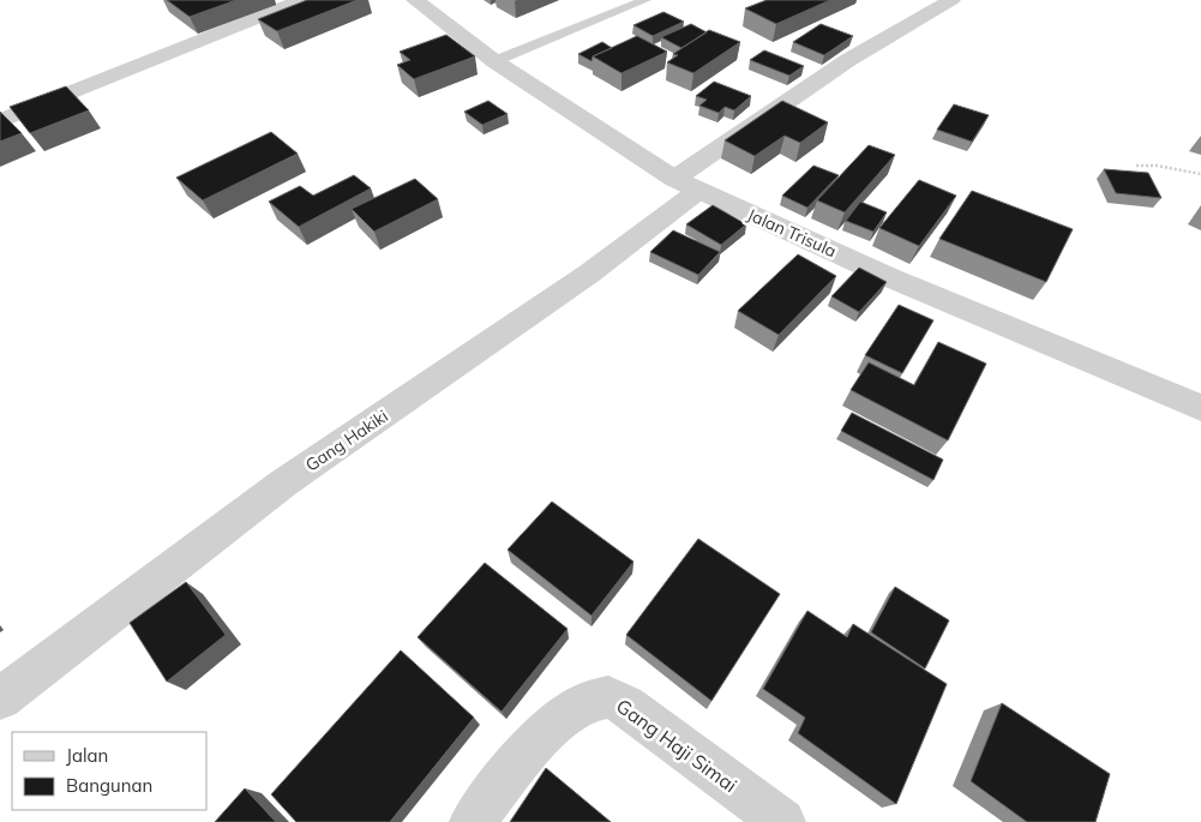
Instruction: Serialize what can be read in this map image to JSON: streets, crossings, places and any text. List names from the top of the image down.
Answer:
{
  "streets": {
    "street": ["Jalan Trisula", "Gang Hakiki", "Gang Haji Simai"]
  },
  "crossings": [
    ["Jalan Trisula", "Gang Hakiki"]
  ],
  "legend": ["Jalan", "Bangunan"]
}
